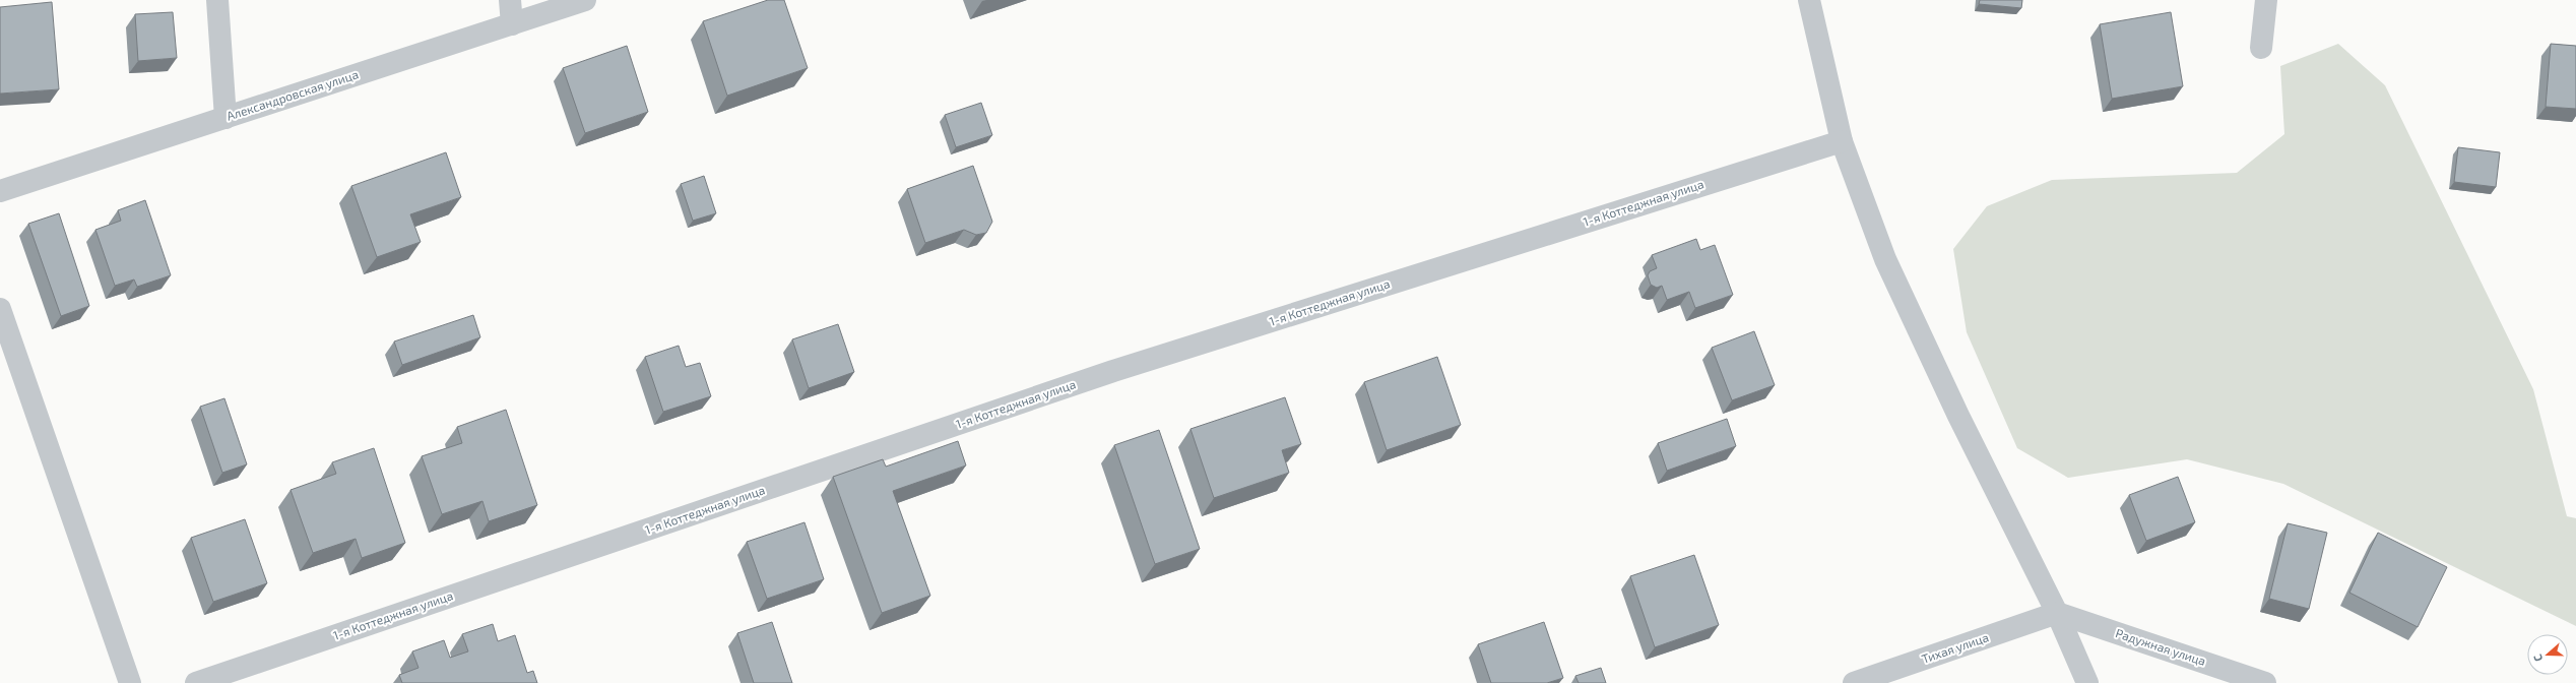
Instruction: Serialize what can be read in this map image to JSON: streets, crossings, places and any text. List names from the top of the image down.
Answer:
{
  "streets": {
    "street": [
      "Александровская улица",
      "1-я Коттеджная улица",
      "Радужная улица",
      "Тихая улица"
    ]
  },
  "crossings": [
    ["Радужная улица", "Тихая улица"]
  ],
  "north": "left"
}
